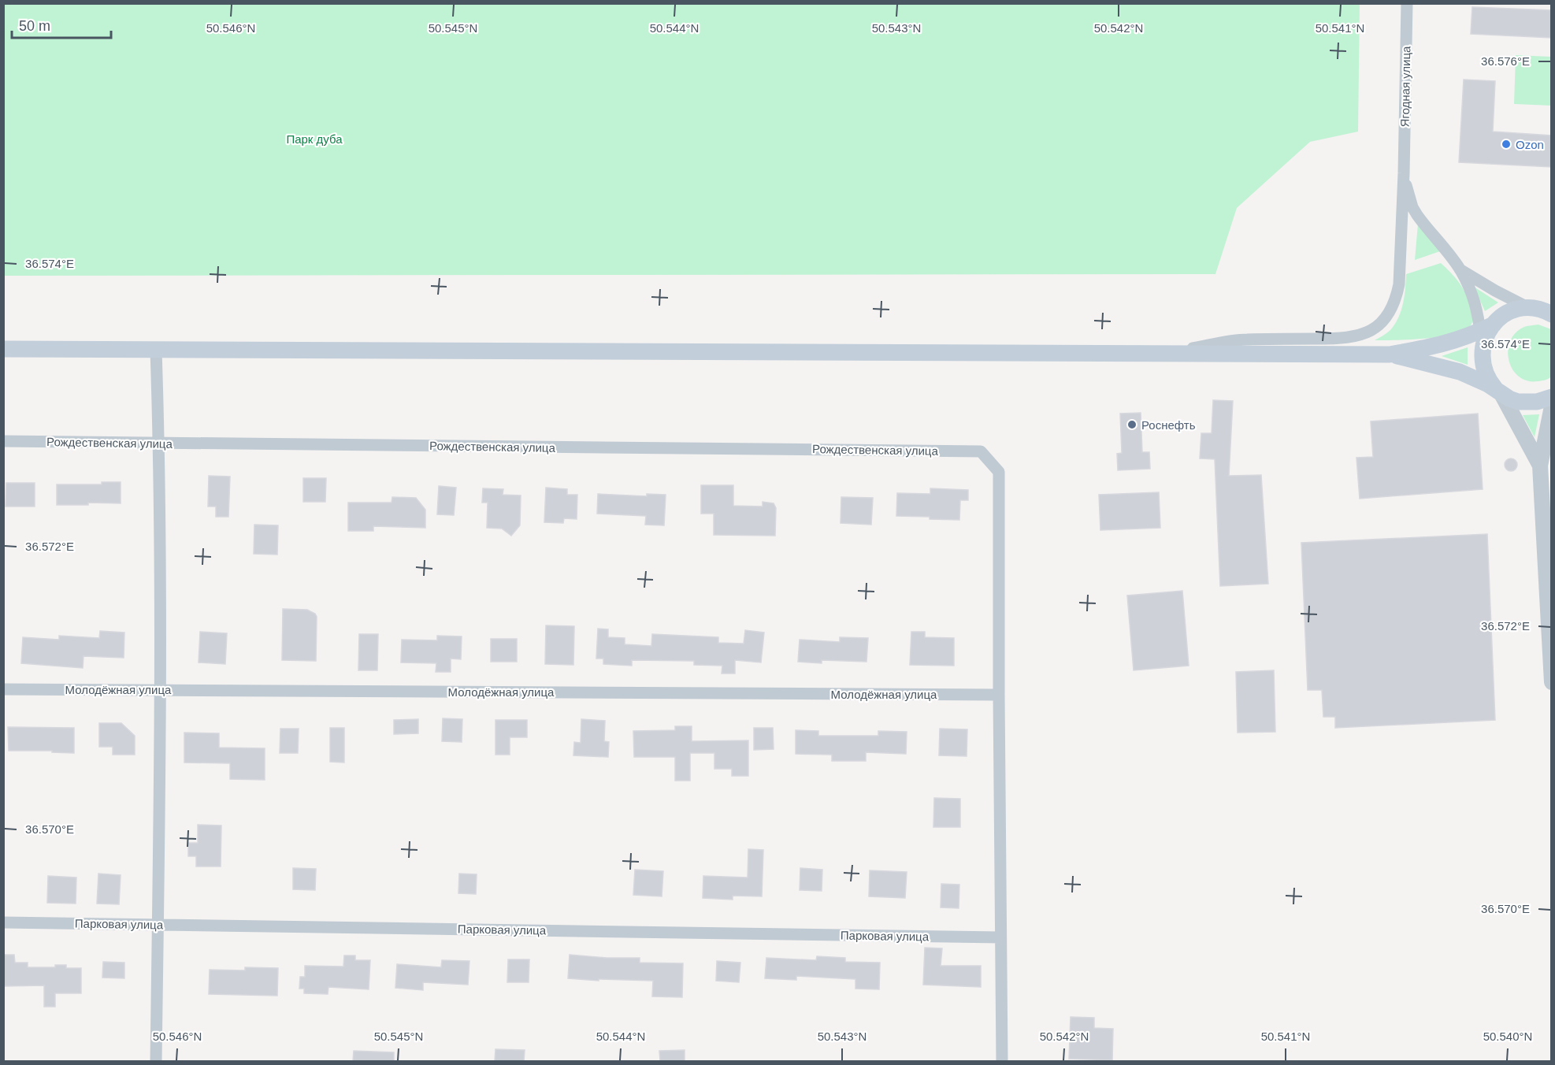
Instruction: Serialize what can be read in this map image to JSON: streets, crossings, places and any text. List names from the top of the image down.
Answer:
{
  "streets": {
    "street": [
      "Ягодная улица",
      "Рождественская улица",
      "Молодёжная улица",
      "Парковая улица"
    ]
  },
  "crossings": [
    ["Рождественская улица", "Молодёжная улица"]
  ],
  "parks": ["Парк дуба"],
  "places": ["Ozon", "Роснефть"],
  "scale_bar": "50 m",
  "coordinates": [
    "50.546°N",
    "50.545°N",
    "50.544°N",
    "50.543°N",
    "50.542°N",
    "50.541°N",
    "36.576°E",
    "36.574°E",
    "36.572°E",
    "36.570°E",
    "50.540°N"
  ]
}
